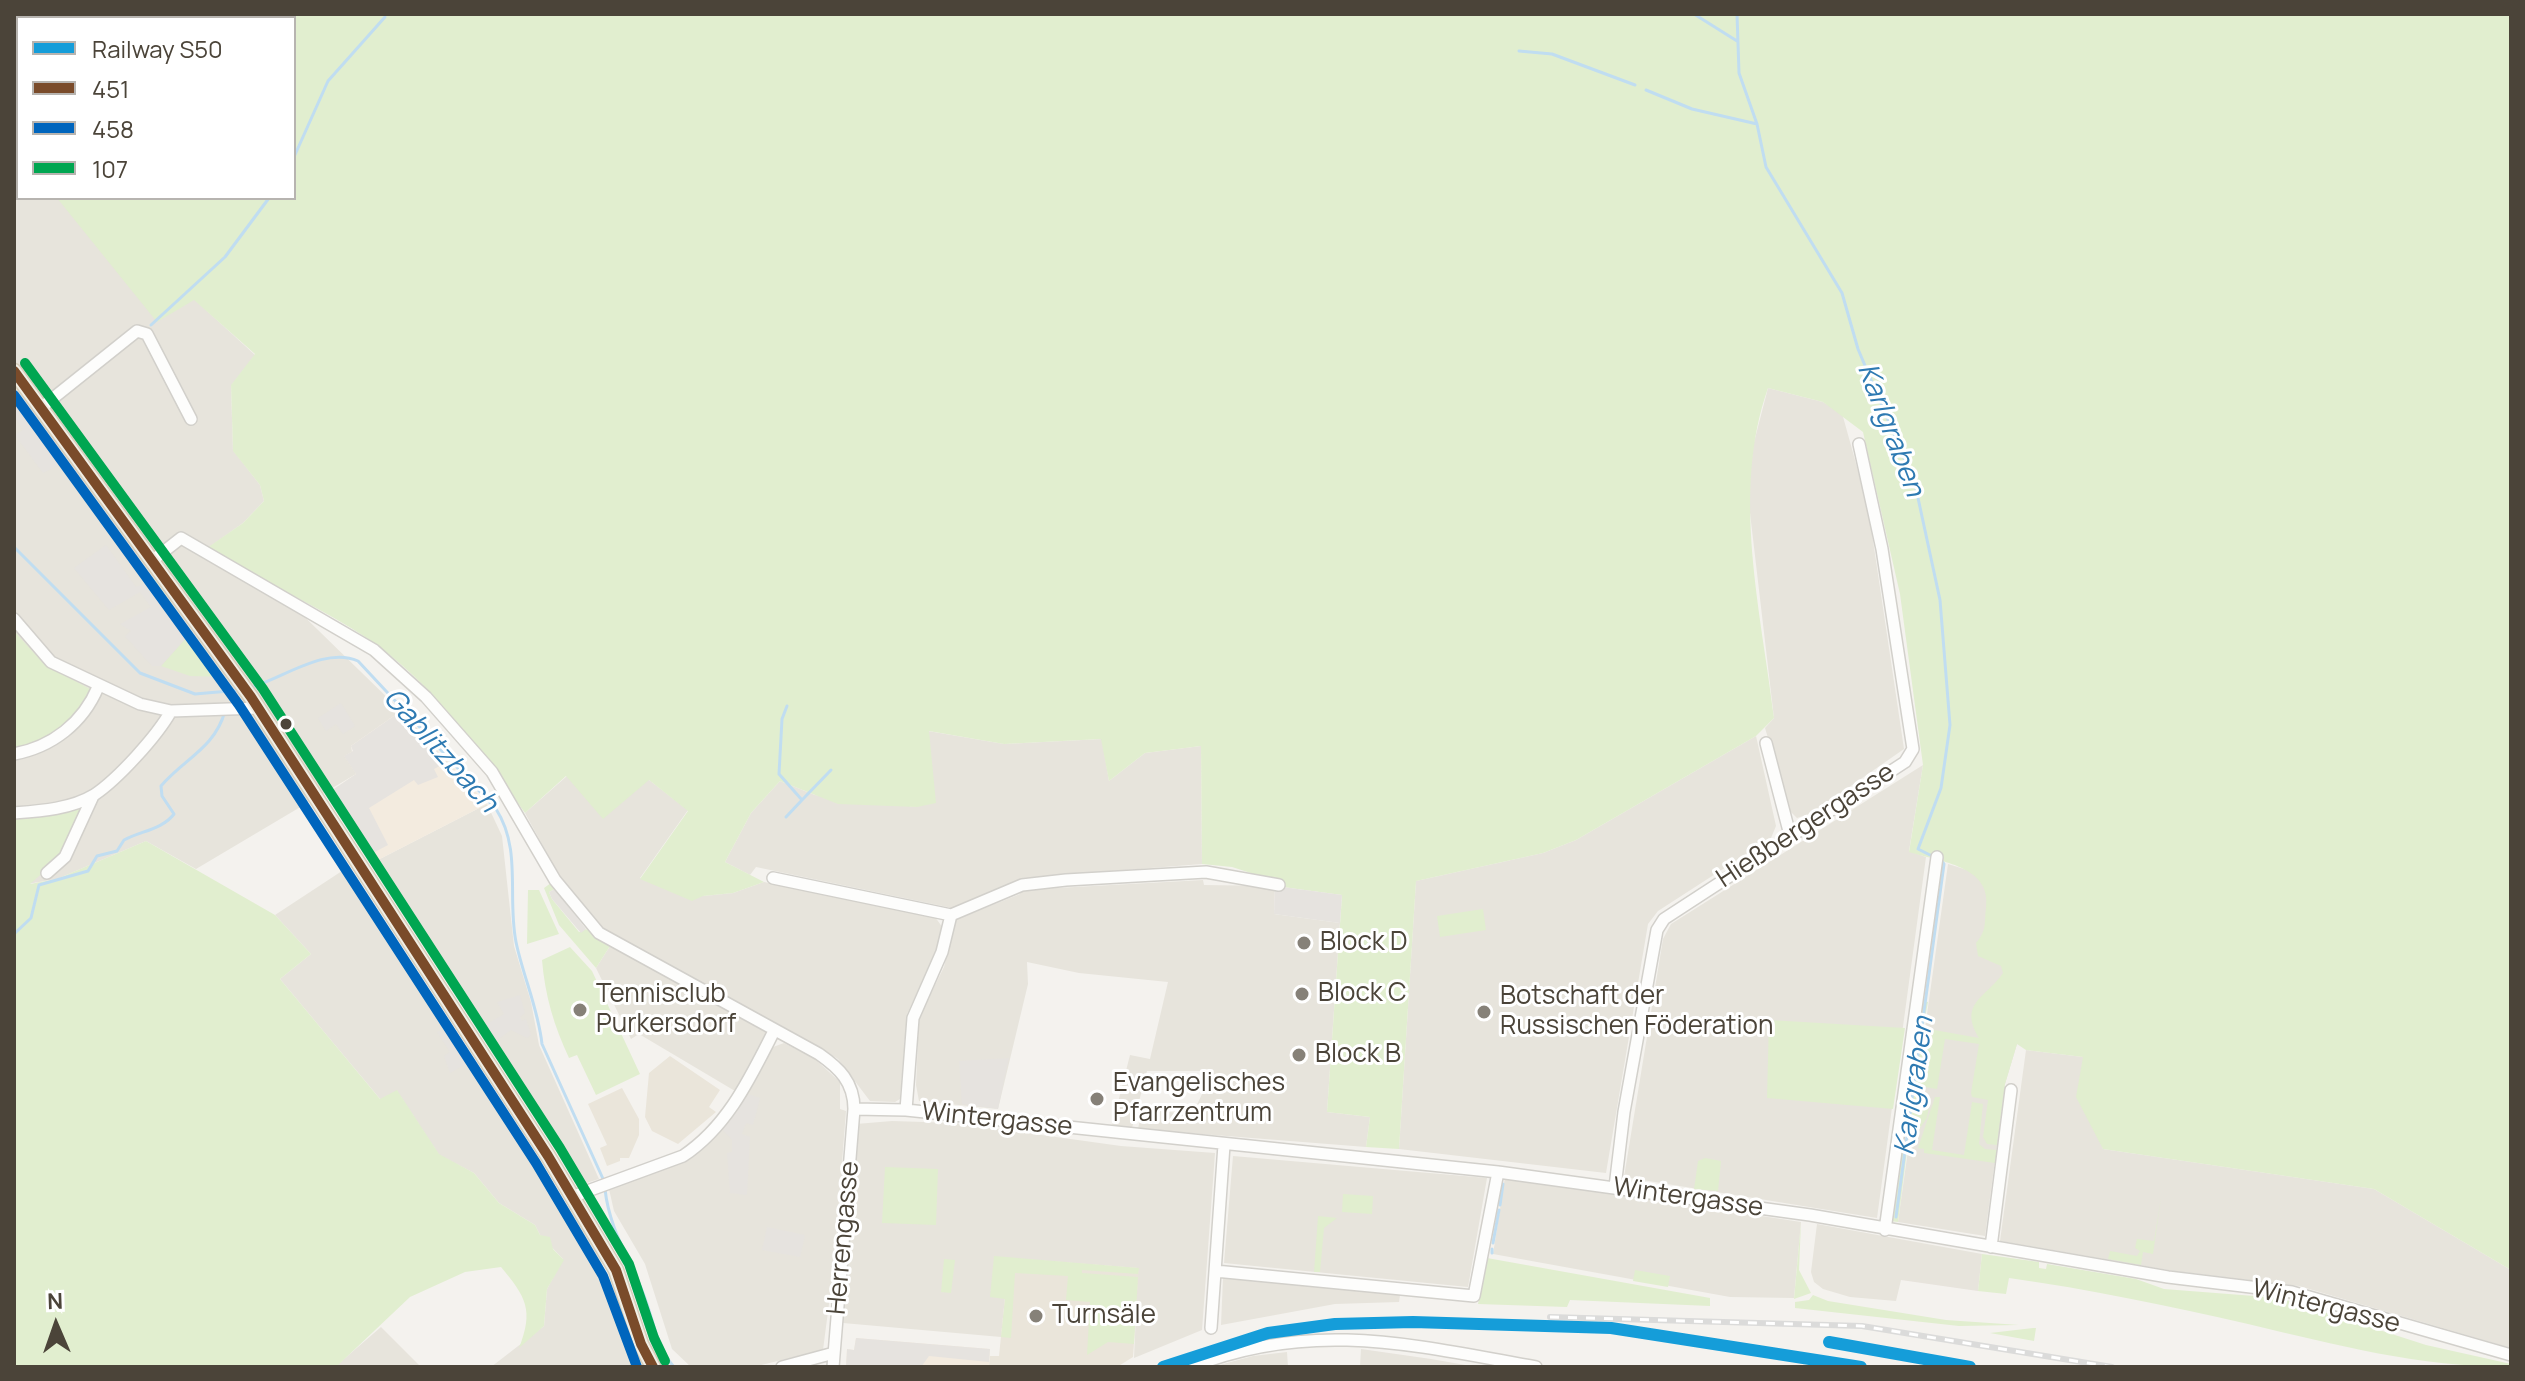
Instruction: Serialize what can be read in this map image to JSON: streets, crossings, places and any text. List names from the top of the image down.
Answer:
{
  "streets": {
    "street": ["Hießbergergasse", "Wintergasse", "Herrengasse"]
  },
  "crossings": [
    ["Hießbergergasse", "Wintergasse"],
    ["Wintergasse", "Herrengasse"]
  ],
  "water": ["Karlgraben", "Gablitzbach"],
  "places": [
    "Block D",
    "Block C",
    "Tennisclub Purkersdorf",
    "Botschaft der Russischen Föderation",
    "Block B",
    "Evangelisches Pfarrzentrum",
    "Turnsäle"
  ],
  "lines": [
    "transit line 107",
    "transit line 451",
    "transit line 458",
    "rail line S50"
  ],
  "legend": [
    "Railway S50",
    "451",
    "458",
    "107"
  ],
  "north": "top"
}
